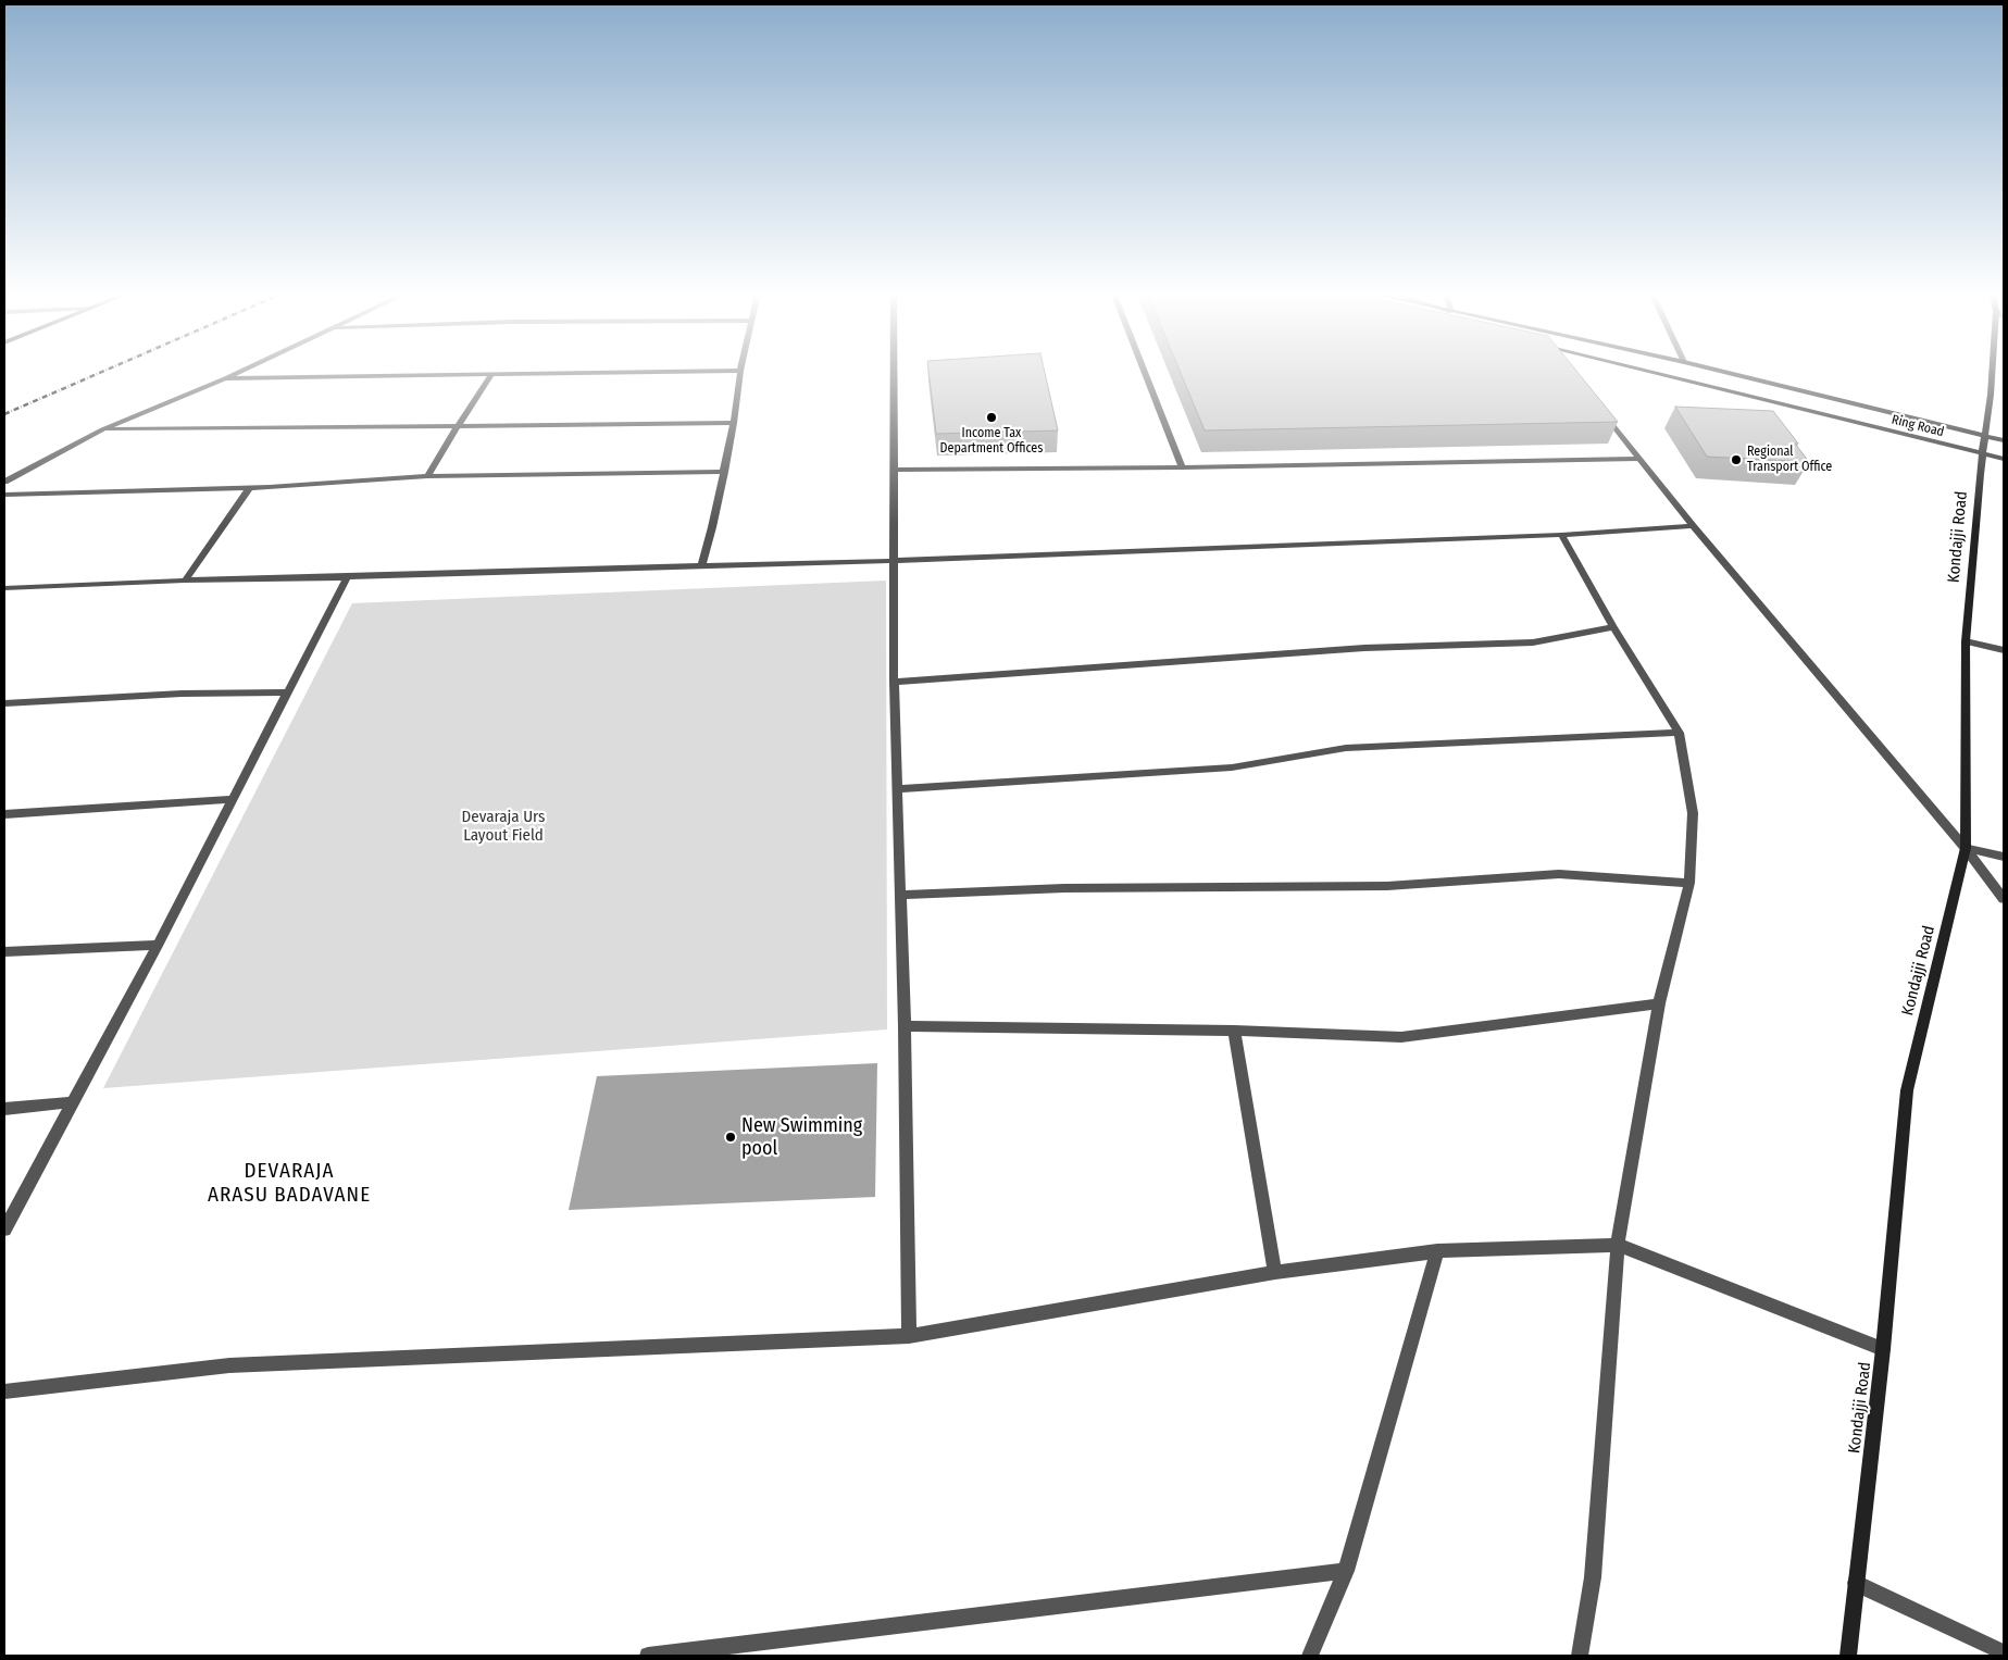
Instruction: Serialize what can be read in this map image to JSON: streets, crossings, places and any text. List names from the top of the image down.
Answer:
{
  "streets": {
    "street": ["Ring Road", "Kondajji Road"]
  },
  "crossings": [
    ["Ring Road", "Kondajji Road"]
  ],
  "districts": ["DEVARAJA ARASU BADAVANE"],
  "parks": ["Devaraja Urs Layout Field"],
  "places": ["Income Tax Department Offices", "Regional Transport Office", "New Swimming pool"]
}
